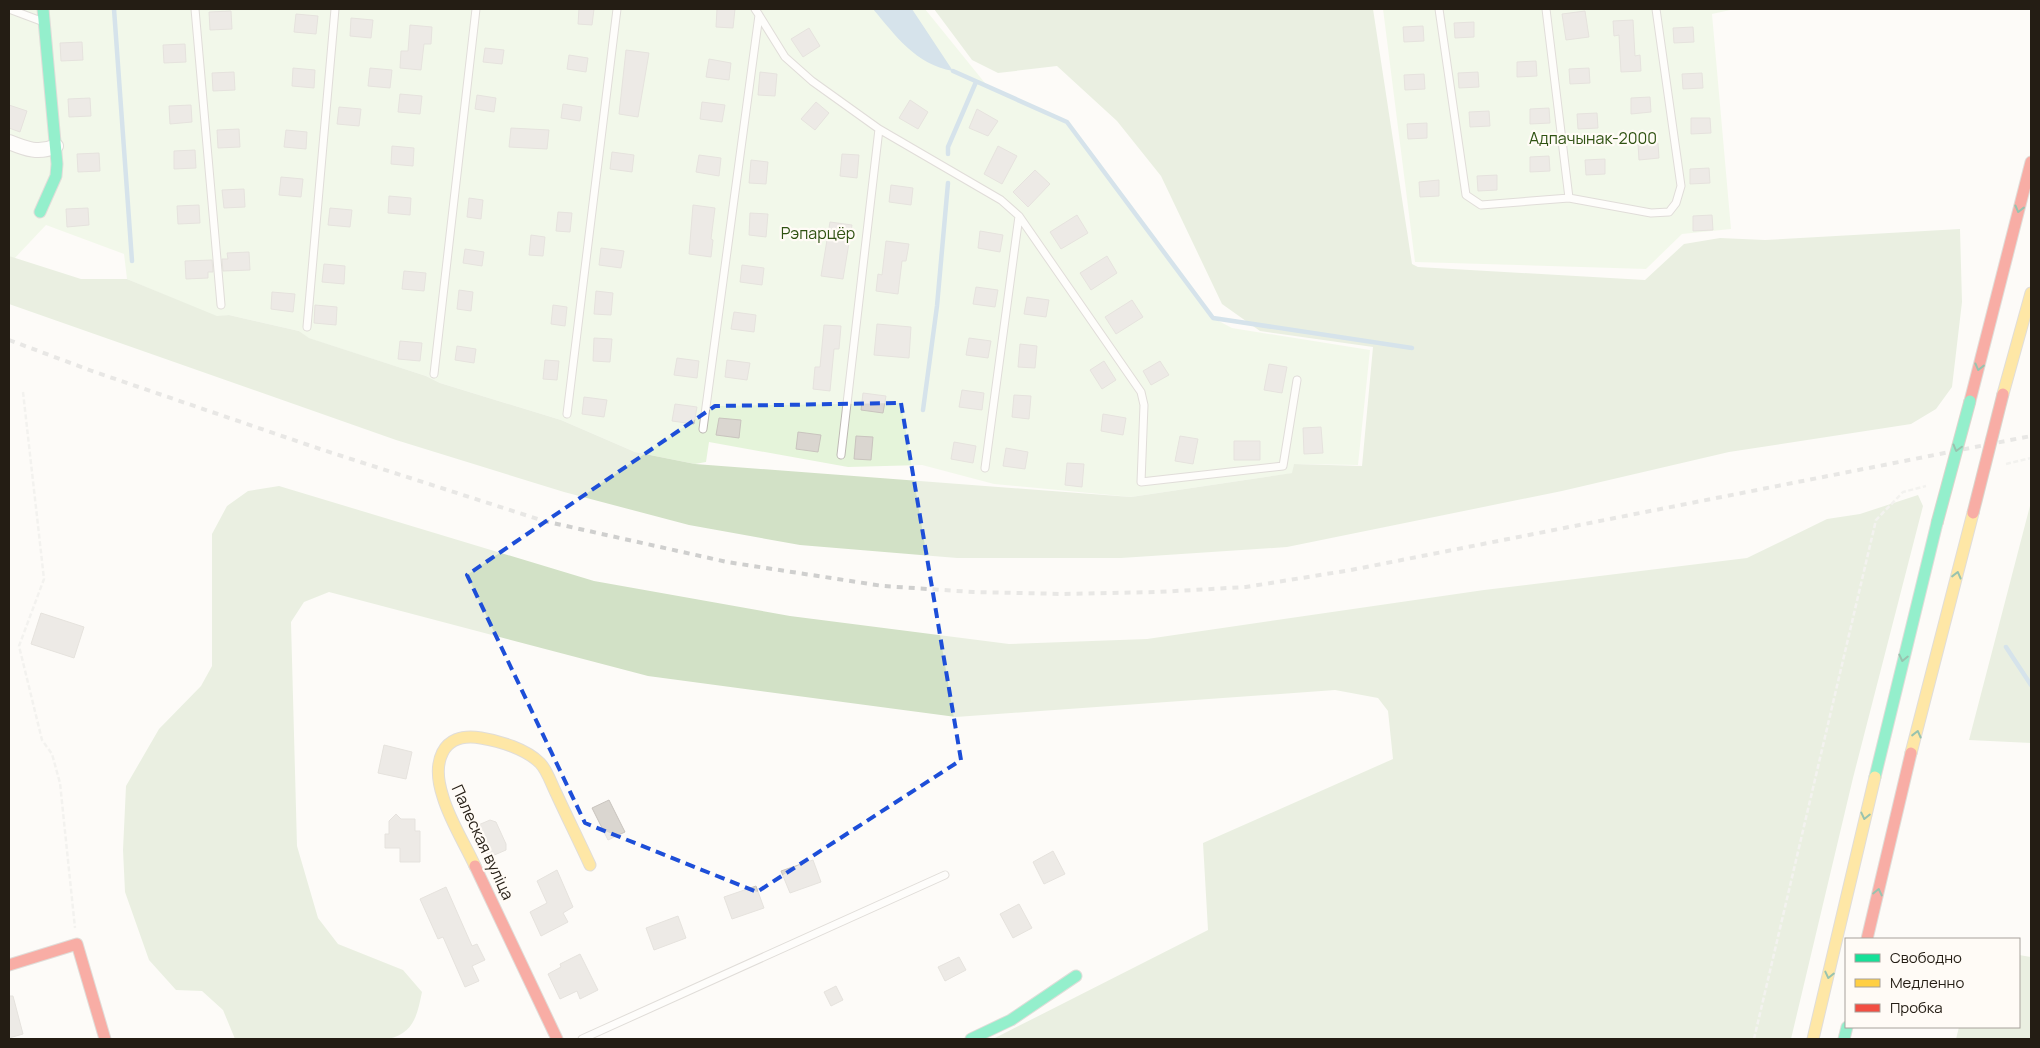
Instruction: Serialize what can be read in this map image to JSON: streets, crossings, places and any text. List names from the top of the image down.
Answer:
{
  "streets": {
    "main road": ["Палеская вуліца"]
  },
  "parks": ["Адпачынак-2000", "Рэпарцёр"],
  "legend": ["Свободно", "Медленно", "Пробка"]
}
